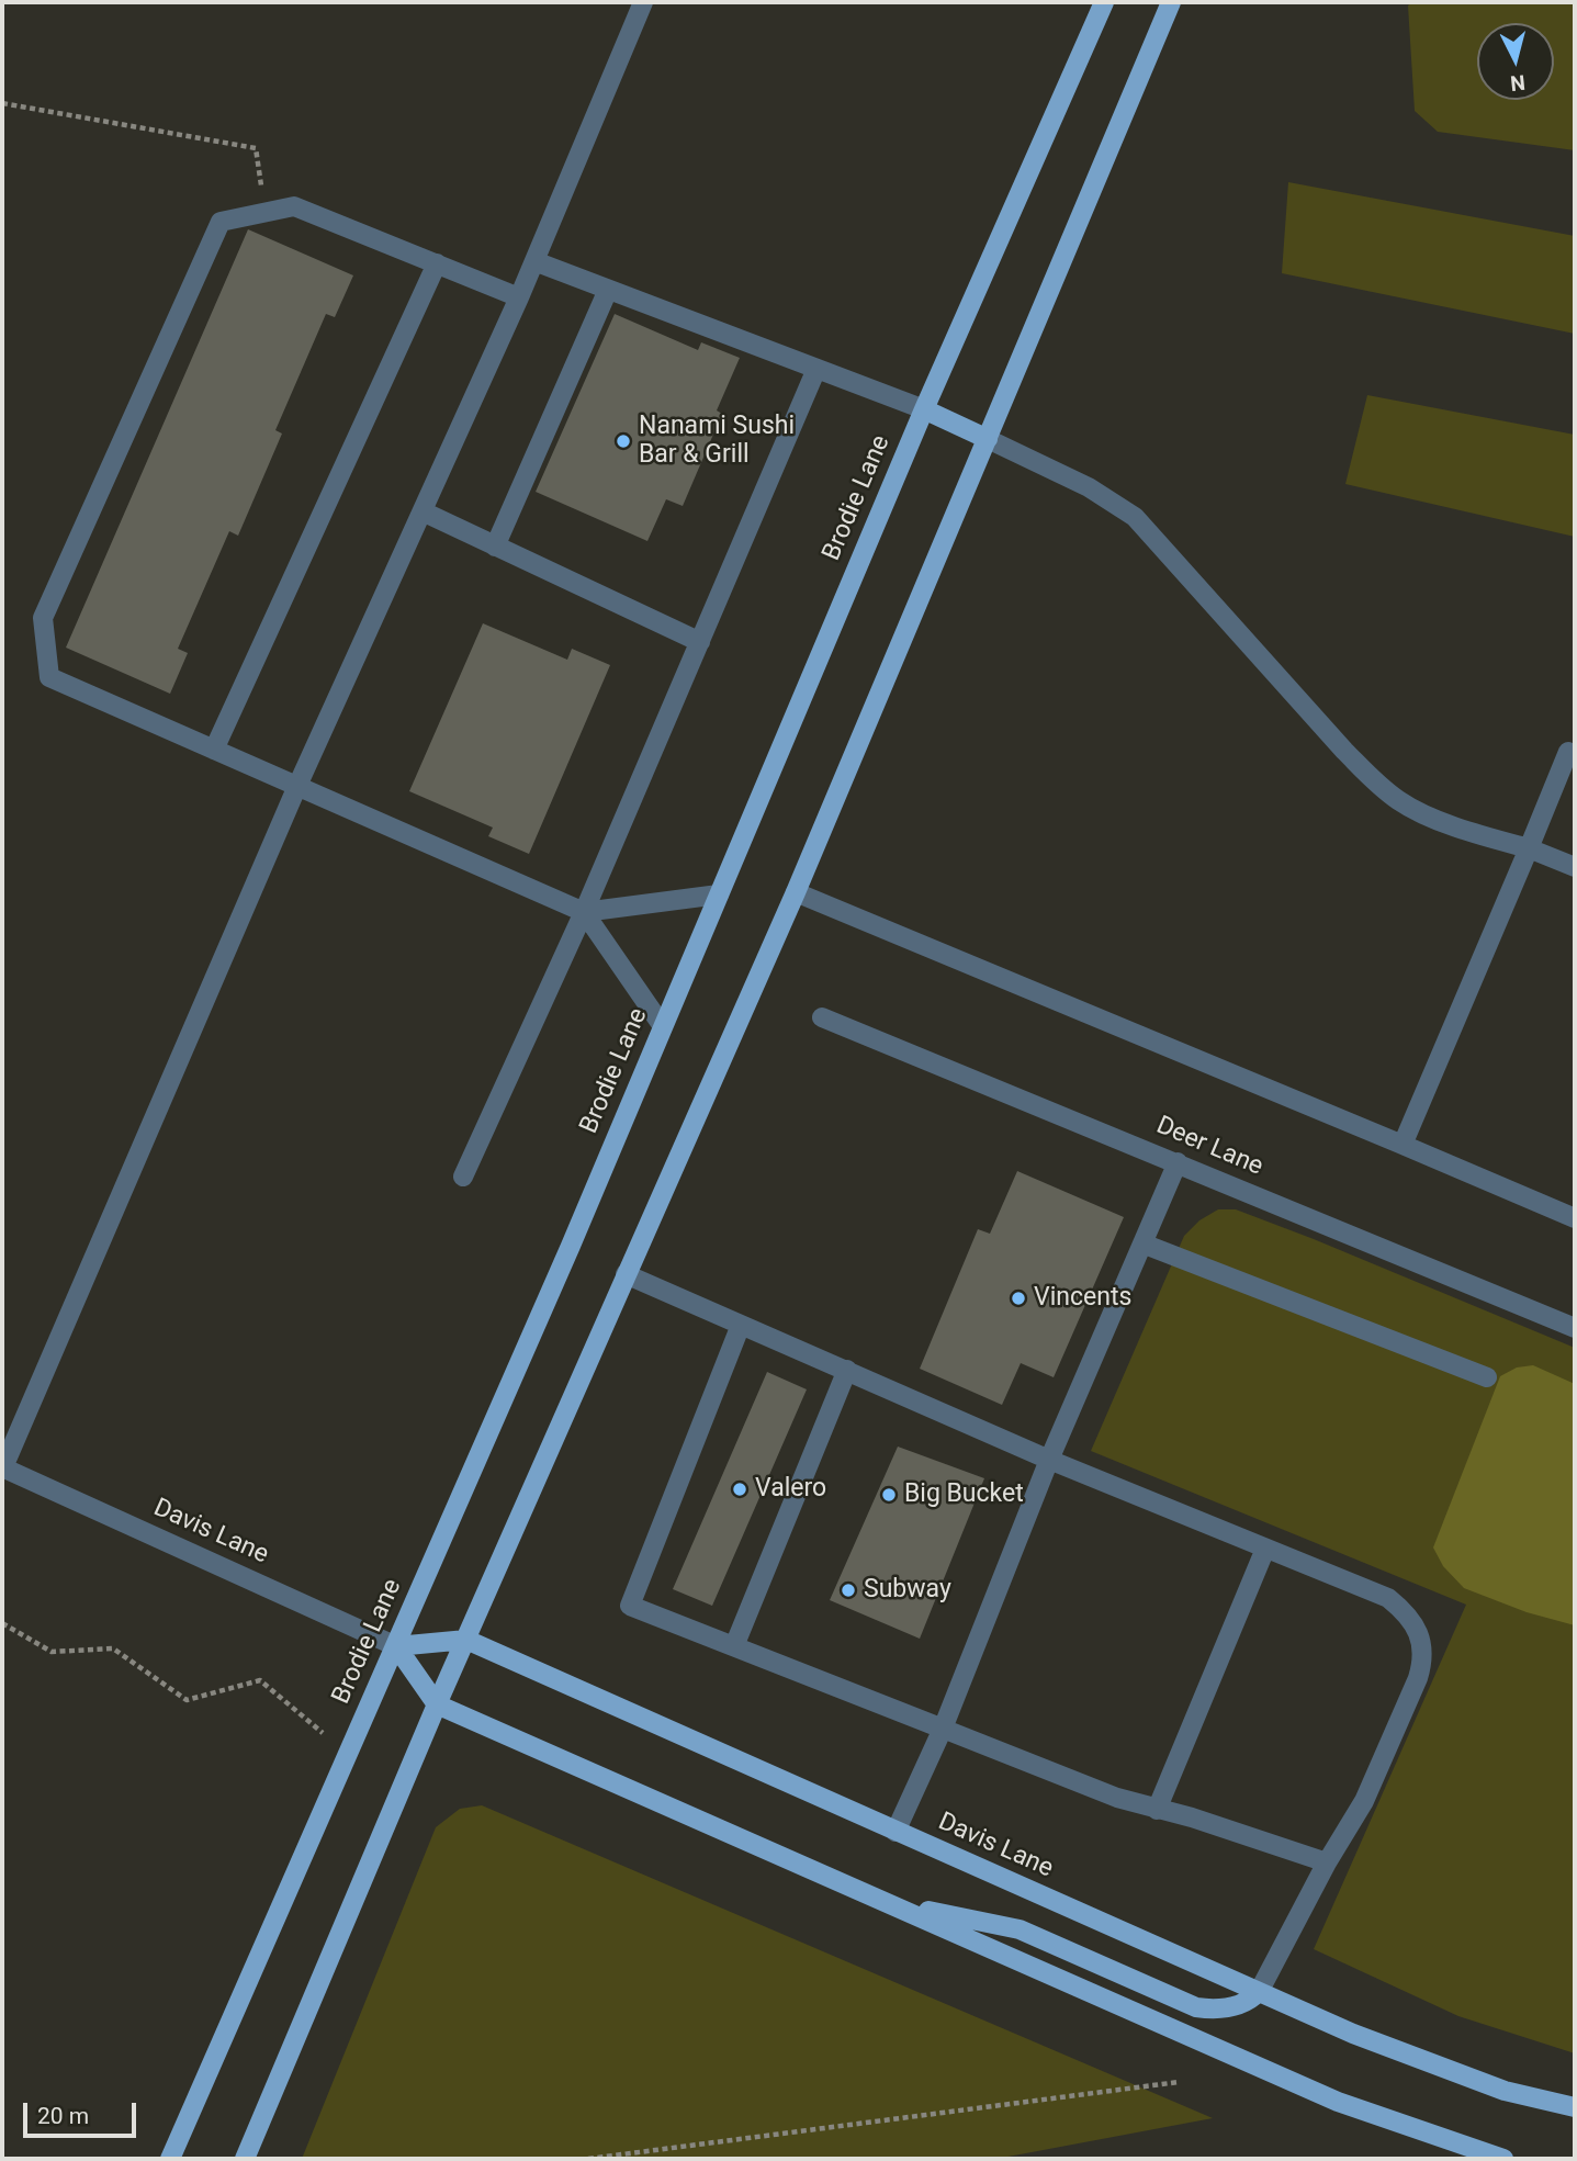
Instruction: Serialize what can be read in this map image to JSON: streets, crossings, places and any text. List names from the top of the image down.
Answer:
{
  "streets": {
    "main road": ["Brodie Lane", "Davis Lane"],
    "street": ["Deer Lane"]
  },
  "crossings": [
    ["Brodie Lane", "Davis Lane"]
  ],
  "places": [
    "Nanami Sushi Bar & Grill",
    "Vincents",
    "Valero",
    "Big Bucket",
    "Subway"
  ],
  "scale_bar": "20 m",
  "north": "bottom"
}
